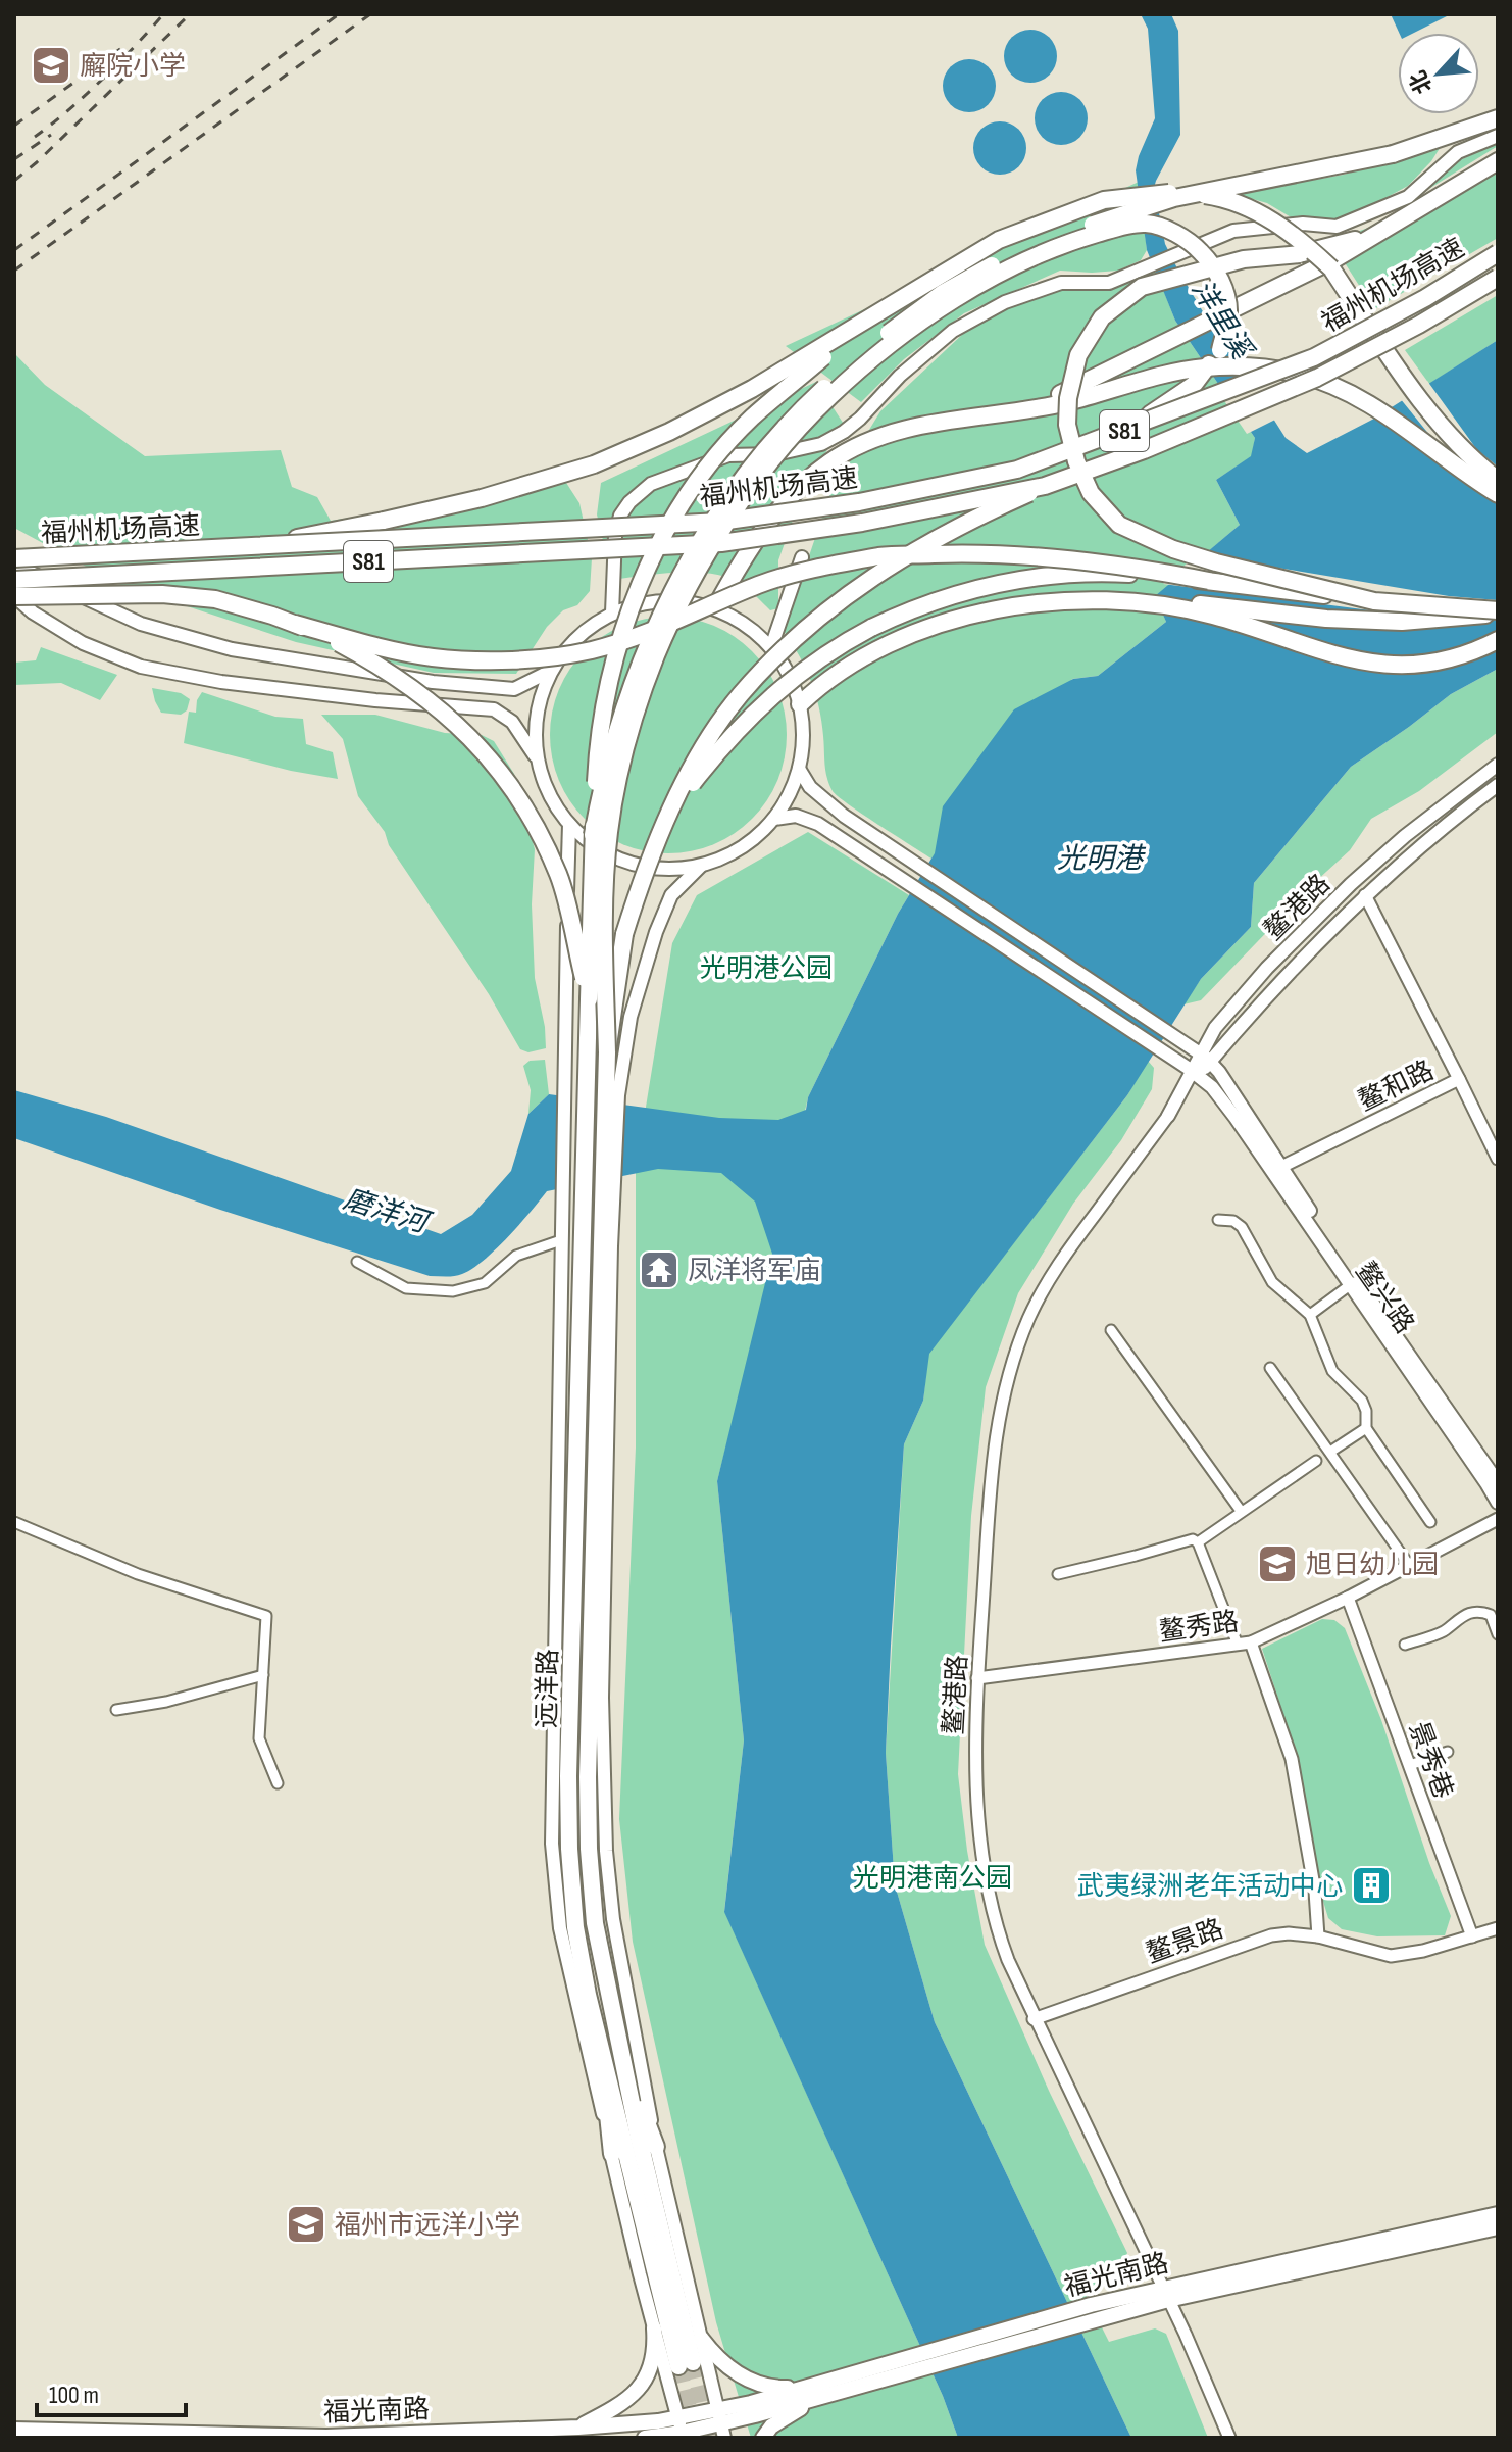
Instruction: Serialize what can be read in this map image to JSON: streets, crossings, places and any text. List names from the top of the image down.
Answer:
{
  "streets": {
    "highway": ["福州机场高速", "S81", "远洋路"],
    "main road": ["鳌港路", "鳌兴路", "福光南路"],
    "street": [
      "鳌和路",
      "鳌秀路",
      "景秀巷",
      "鳌景路"
    ]
  },
  "crossings": [
    ["鳌港路", "鳌秀路"],
    ["鳌港路", "鳌景路"],
    ["鳌港路", "福光南路"],
    ["鳌和路", "鳌兴路"],
    ["鳌秀路", "景秀巷"],
    ["景秀巷", "鳌景路"]
  ],
  "water": ["洋里溪", "光明港", "磨洋河"],
  "parks": ["光明港公园", "光明港南公园"],
  "places": {
    "school or university": ["廨院小学", "旭日幼儿园", "福州市远洋小学"],
    "temple": ["凤洋将军庙"],
    "building": ["武夷绿洲老年活动中心"]
  },
  "scale_bar": "100 m",
  "north": "bottom left"
}
